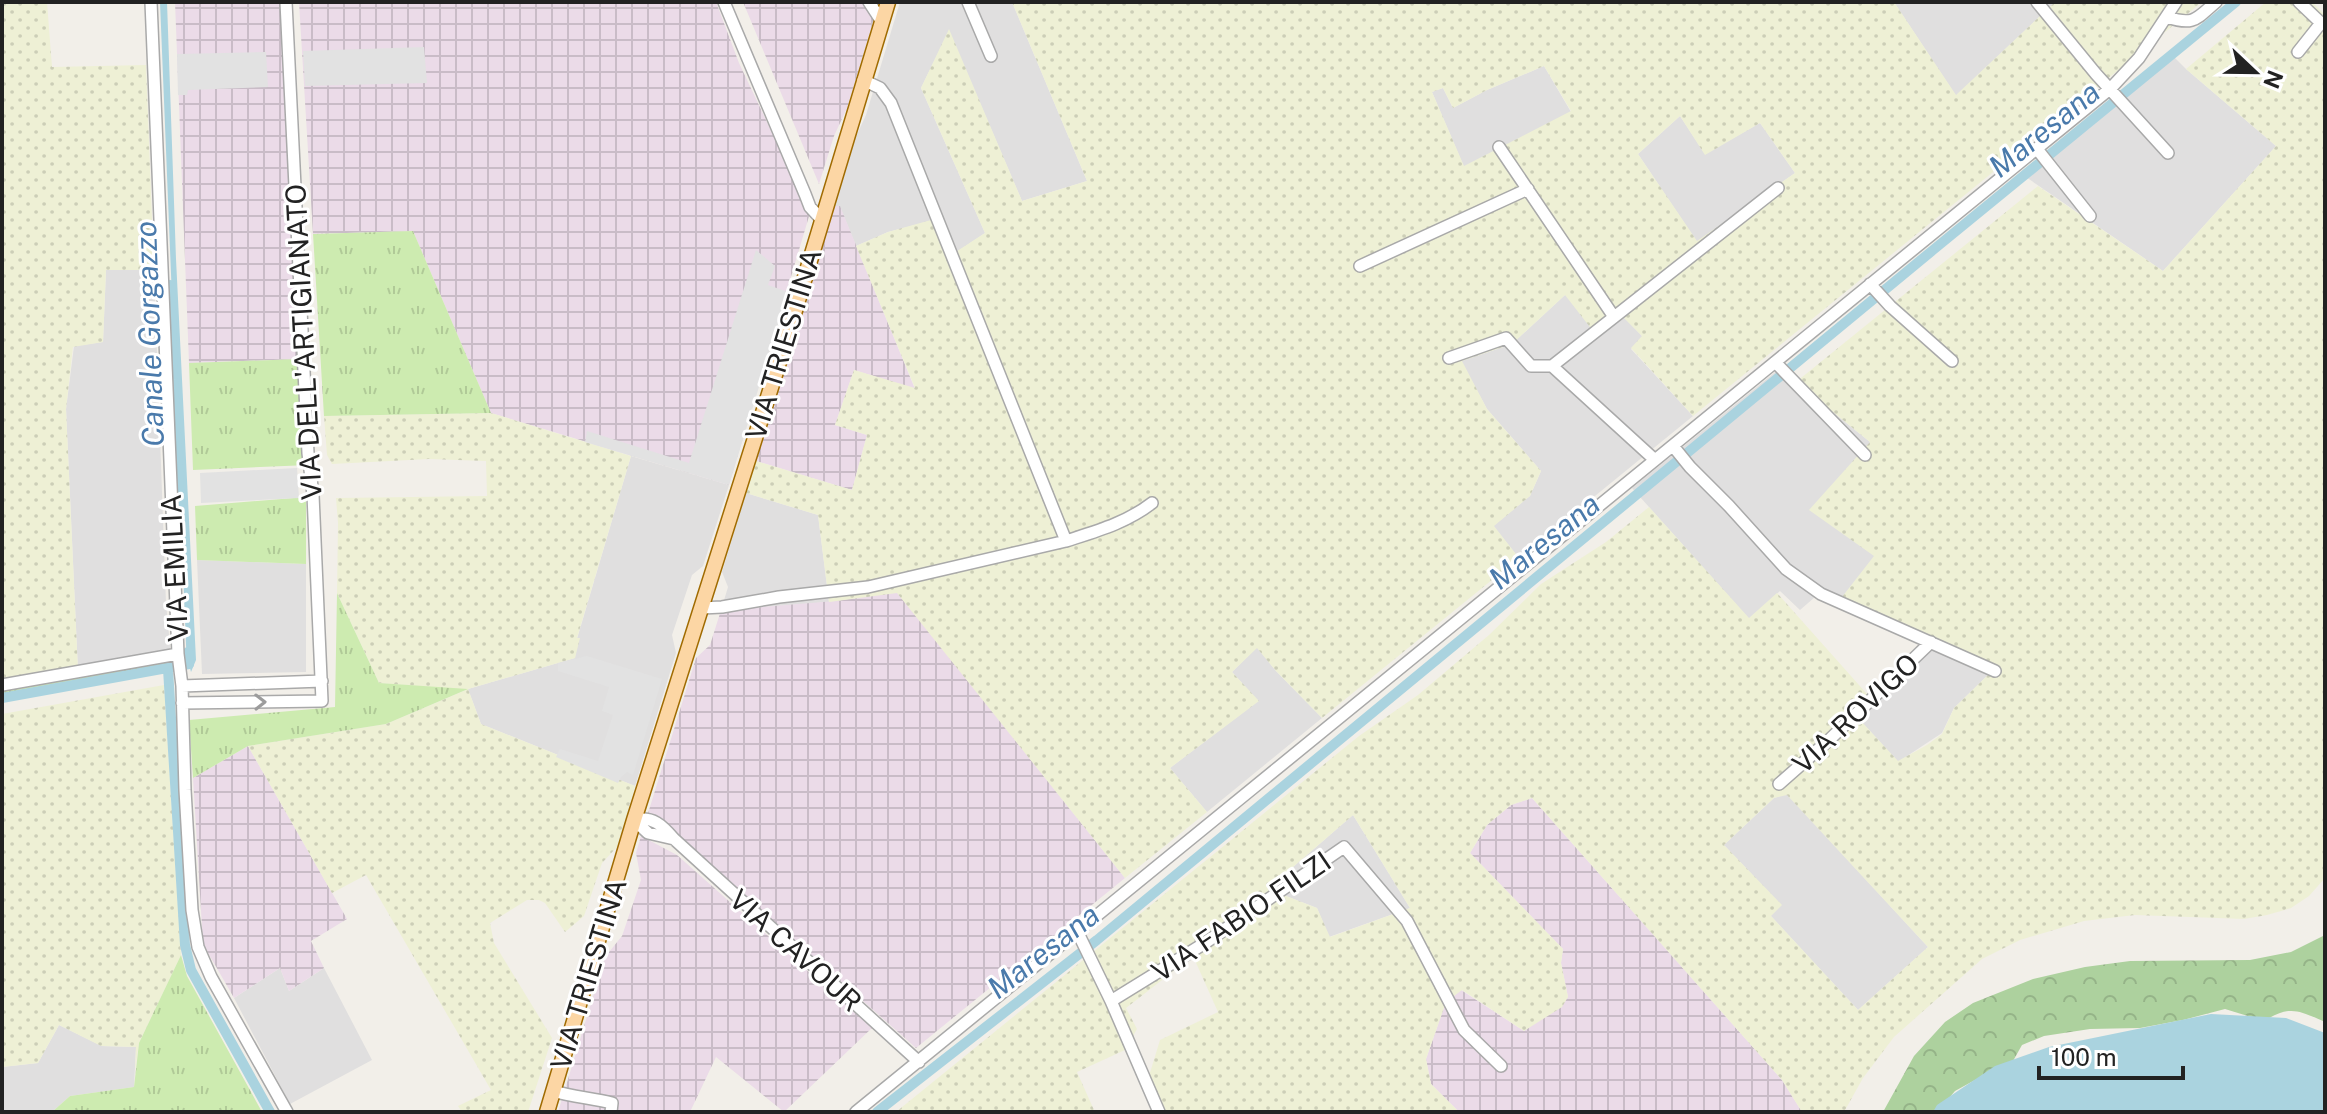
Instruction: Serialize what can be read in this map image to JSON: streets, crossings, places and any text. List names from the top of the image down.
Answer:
{
  "streets": {
    "main road": ["VIA TRIESTINA"],
    "street": [
      "VIA DELL'ARTIGIANATO",
      "VIA EMILIA",
      "VIA ROVIGO",
      "VIA FABIO FILZI",
      "VIA CAVOUR"
    ]
  },
  "crossings": [
    ["VIA TRIESTINA", "VIA CAVOUR"]
  ],
  "water": ["Maresana", "Canale Gorgazzo"],
  "scale_bar": "100 m",
  "north": "right"
}
